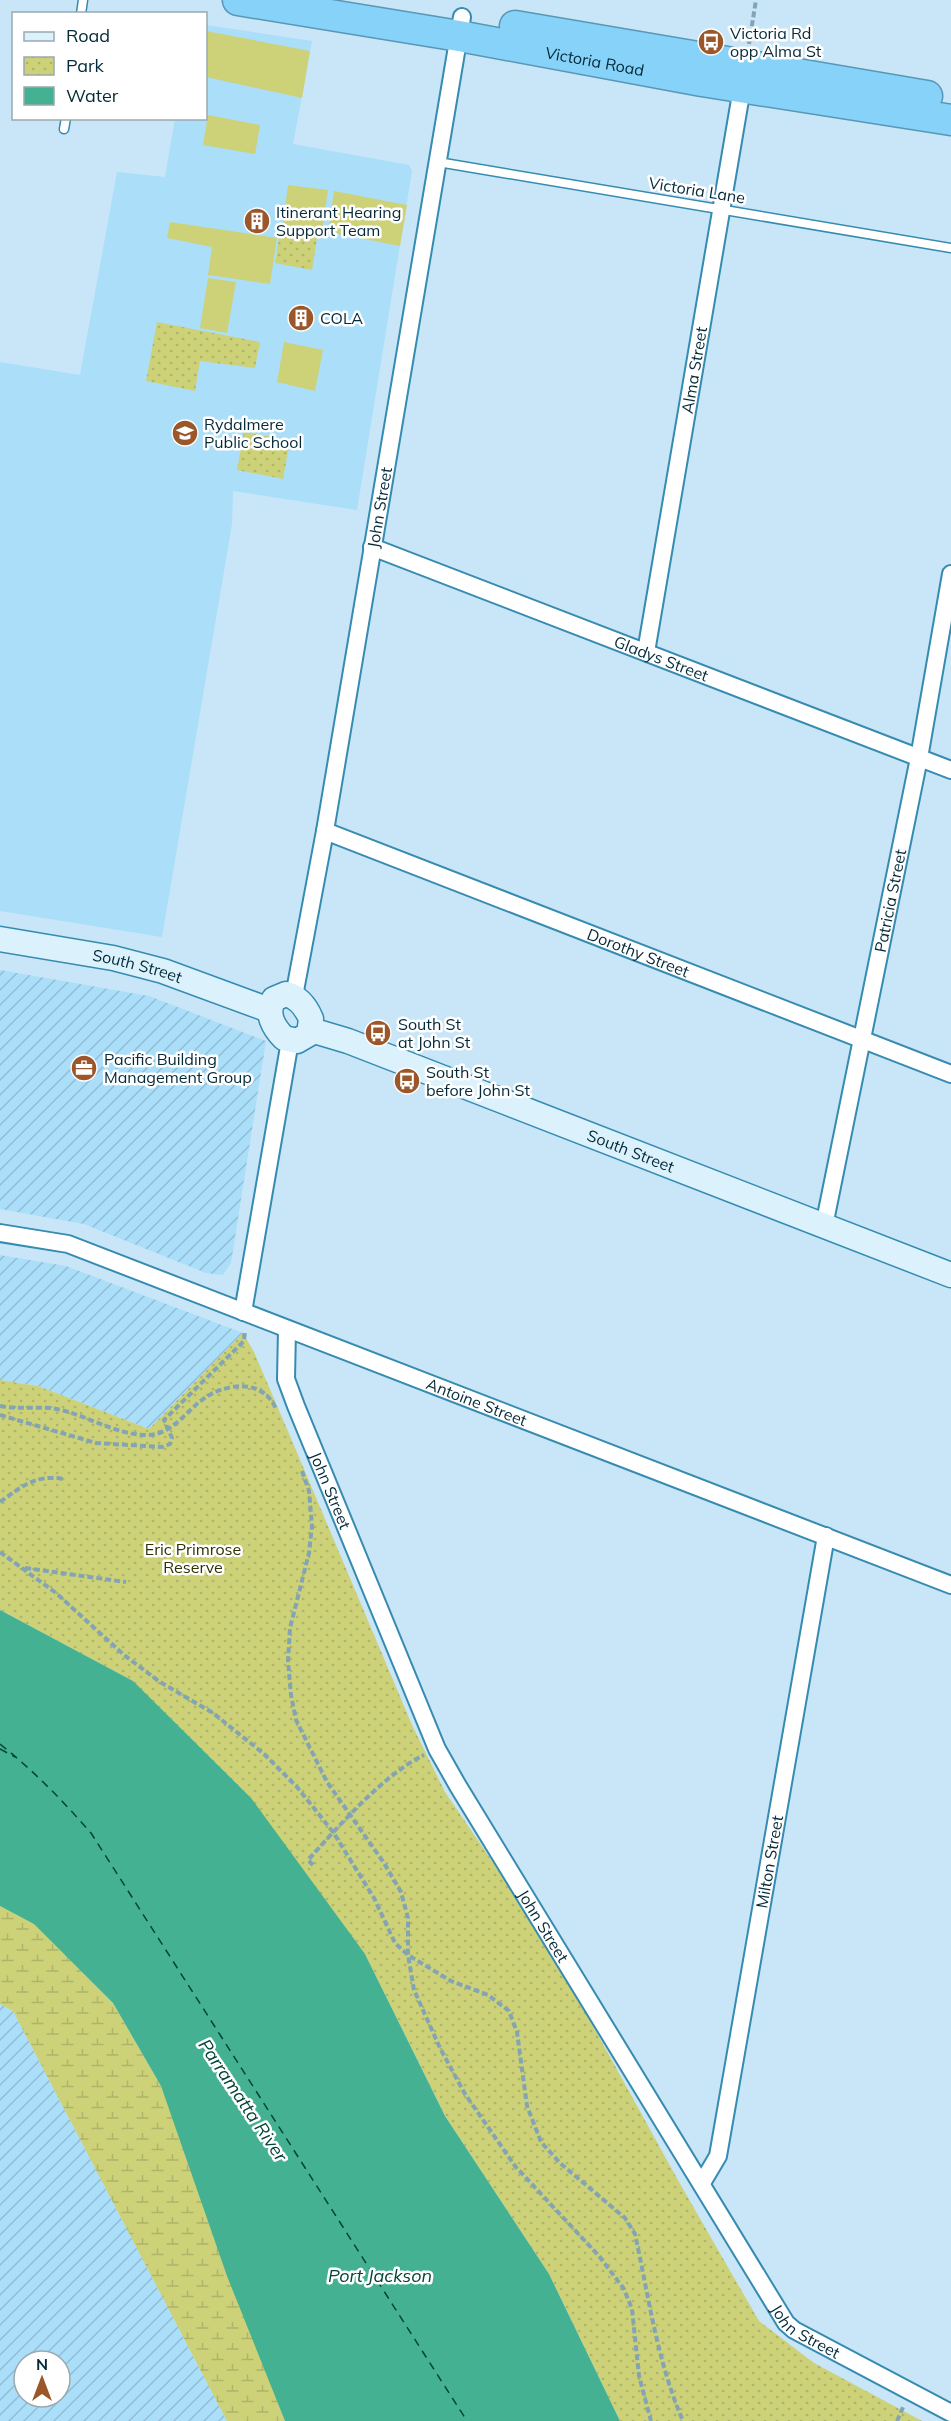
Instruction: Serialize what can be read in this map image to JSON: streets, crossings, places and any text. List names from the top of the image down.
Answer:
{
  "streets": {
    "highway": ["Victoria Road"],
    "street": [
      "Alma Street",
      "John Street",
      "Gladys Street",
      "Patricia Street",
      "Dorothy Street",
      "South Street",
      "Antoine Street",
      "Milton Street"
    ],
    "lane": ["Victoria Lane"]
  },
  "crossings": [
    ["Victoria Road", "Alma Street"],
    ["Victoria Road", "John Street"],
    ["Victoria Lane", "Alma Street"],
    ["Victoria Lane", "John Street"],
    ["Alma Street", "Gladys Street"],
    ["John Street", "Gladys Street"],
    ["John Street", "Dorothy Street"],
    ["John Street", "South Street"],
    ["John Street", "Antoine Street"],
    ["John Street", "Milton Street"],
    ["Gladys Street", "Patricia Street"],
    ["Patricia Street", "Dorothy Street"],
    ["Patricia Street", "South Street"],
    ["Antoine Street", "Milton Street"]
  ],
  "water": ["Parramatta River", "Port Jackson"],
  "parks": ["Eric Primrose Reserve"],
  "places": {
    "bus stop": ["Victoria Rd opp Alma St", "South St at John St", "South St before John St"],
    "building": ["Itinerant Hearing Support Team", "COLA"],
    "school or university": ["Rydalmere Public School"],
    "office": ["Pacific Building Management Group"]
  },
  "legend": ["Road", "Park", "Water"],
  "north": "top"
}
